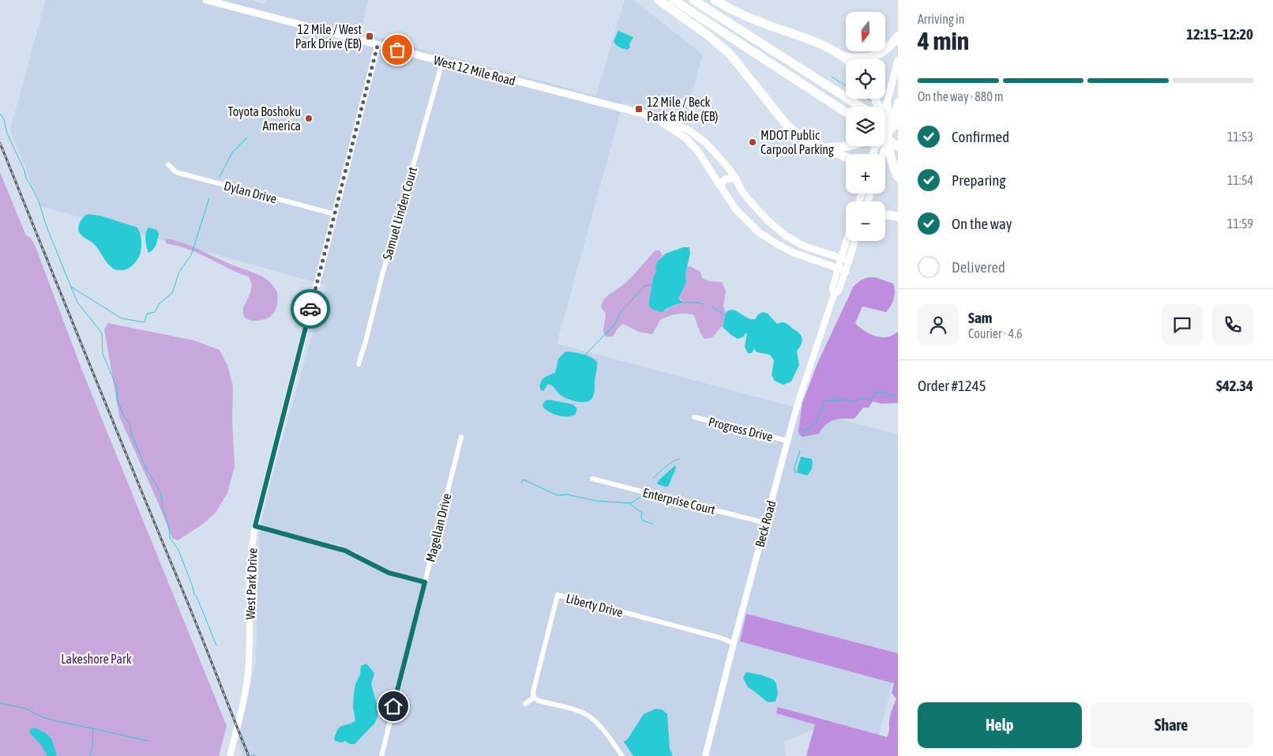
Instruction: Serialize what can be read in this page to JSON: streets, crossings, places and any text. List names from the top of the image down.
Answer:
{
  "streets": {
    "main road": ["West 12 Mile Road", "Beck Road"],
    "street": [
      "Dylan Drive",
      "Samuel Linden Court",
      "Progress Drive",
      "Enterprise Court",
      "Magellan Drive",
      "West Park Drive",
      "Liberty Drive"
    ]
  },
  "crossings": [
    ["West 12 Mile Road", "Samuel Linden Court"],
    ["West 12 Mile Road", "Beck Road"],
    ["West 12 Mile Road", "West Park Drive"],
    ["Dylan Drive", "West Park Drive"],
    ["Progress Drive", "Beck Road"],
    ["Enterprise Court", "Beck Road"],
    ["Beck Road", "Liberty Drive"]
  ],
  "parks": ["Lakeshore Park"],
  "places": {
    "transit": ["12 Mile / West Park Drive (EB)", "12 Mile / Beck Park & Ride (EB)"],
    "other": ["Toyota Boshoku America", "MDOT Public Carpool Parking"]
  },
  "north": "bottom",
  "page": {
    "heading": ["4 min", "Arriving in", "12:15–12:20"],
    "panel": [
      "Sam",
      "Courier · 4.6",
      "Order #1245",
      "$42.34"
    ],
    "map_buttons": ["+", "−"],
    "bar": "On the way · 880 m",
    "list": [
      ["Confirmed", "11:53"],
      ["Preparing", "11:54"],
      ["On the way", "11:59"],
      "Delivered"
    ],
    "buttons": ["Help", "Share"]
  }
}
